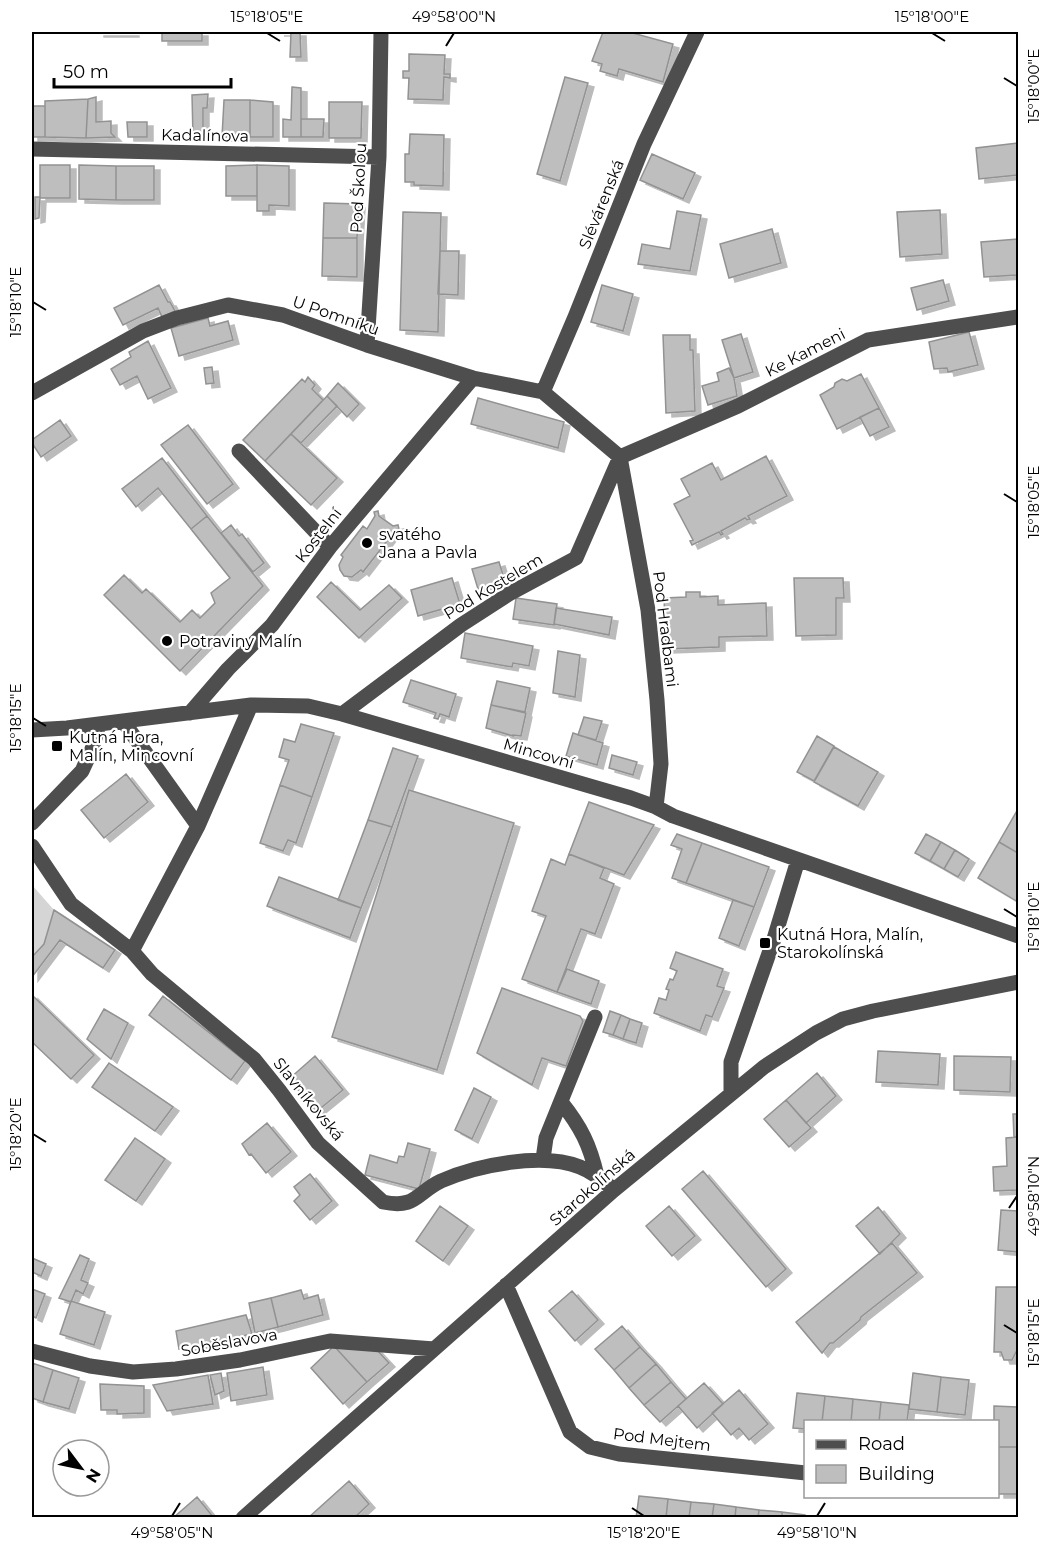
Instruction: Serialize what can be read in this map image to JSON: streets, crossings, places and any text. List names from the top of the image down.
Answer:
{
  "streets": {
    "street": [
      "Kadalínova",
      "Pod Školou",
      "Slévárenská",
      "U Pomníku",
      "Ke Kameni",
      "Kostelní",
      "Pod Kostelem",
      "Pod Hradbami",
      "Mincovní",
      "Slavníkovská",
      "Starokolínská",
      "Soběslavova",
      "Pod Mejtem"
    ]
  },
  "crossings": [
    ["Kadalínova", "Pod Školou"],
    ["Pod Školou", "U Pomníku"],
    ["Slévárenská", "U Pomníku"],
    ["U Pomníku", "Ke Kameni"],
    ["U Pomníku", "Kostelní"],
    ["U Pomníku", "Pod Kostelem"],
    ["U Pomníku", "Pod Hradbami"],
    ["Ke Kameni", "Pod Kostelem"],
    ["Ke Kameni", "Pod Hradbami"],
    ["Kostelní", "Mincovní"],
    ["Pod Kostelem", "Pod Hradbami"],
    ["Pod Kostelem", "Mincovní"],
    ["Pod Hradbami", "Mincovní"],
    ["Slavníkovská", "Starokolínská"],
    ["Starokolínská", "Soběslavova"],
    ["Starokolínská", "Pod Mejtem"]
  ],
  "places": {
    "other": ["svatého Jana a Pavla", "Potraviny Malín"],
    "transit": ["Kutná Hora, Malín, Mincovní", "Kutná Hora, Malín, Starokolínská"]
  },
  "legend": ["Road", "Building"],
  "scale_bar": "50 m",
  "north": "bottom right",
  "coordinates": [
    "15°18'05\"E",
    "49°58'00\"N",
    "15°18'00\"E",
    "15°18'10\"E",
    "15°18'15\"E",
    "15°18'20\"E",
    "49°58'10\"N",
    "49°58'05\"N"
  ]
}
